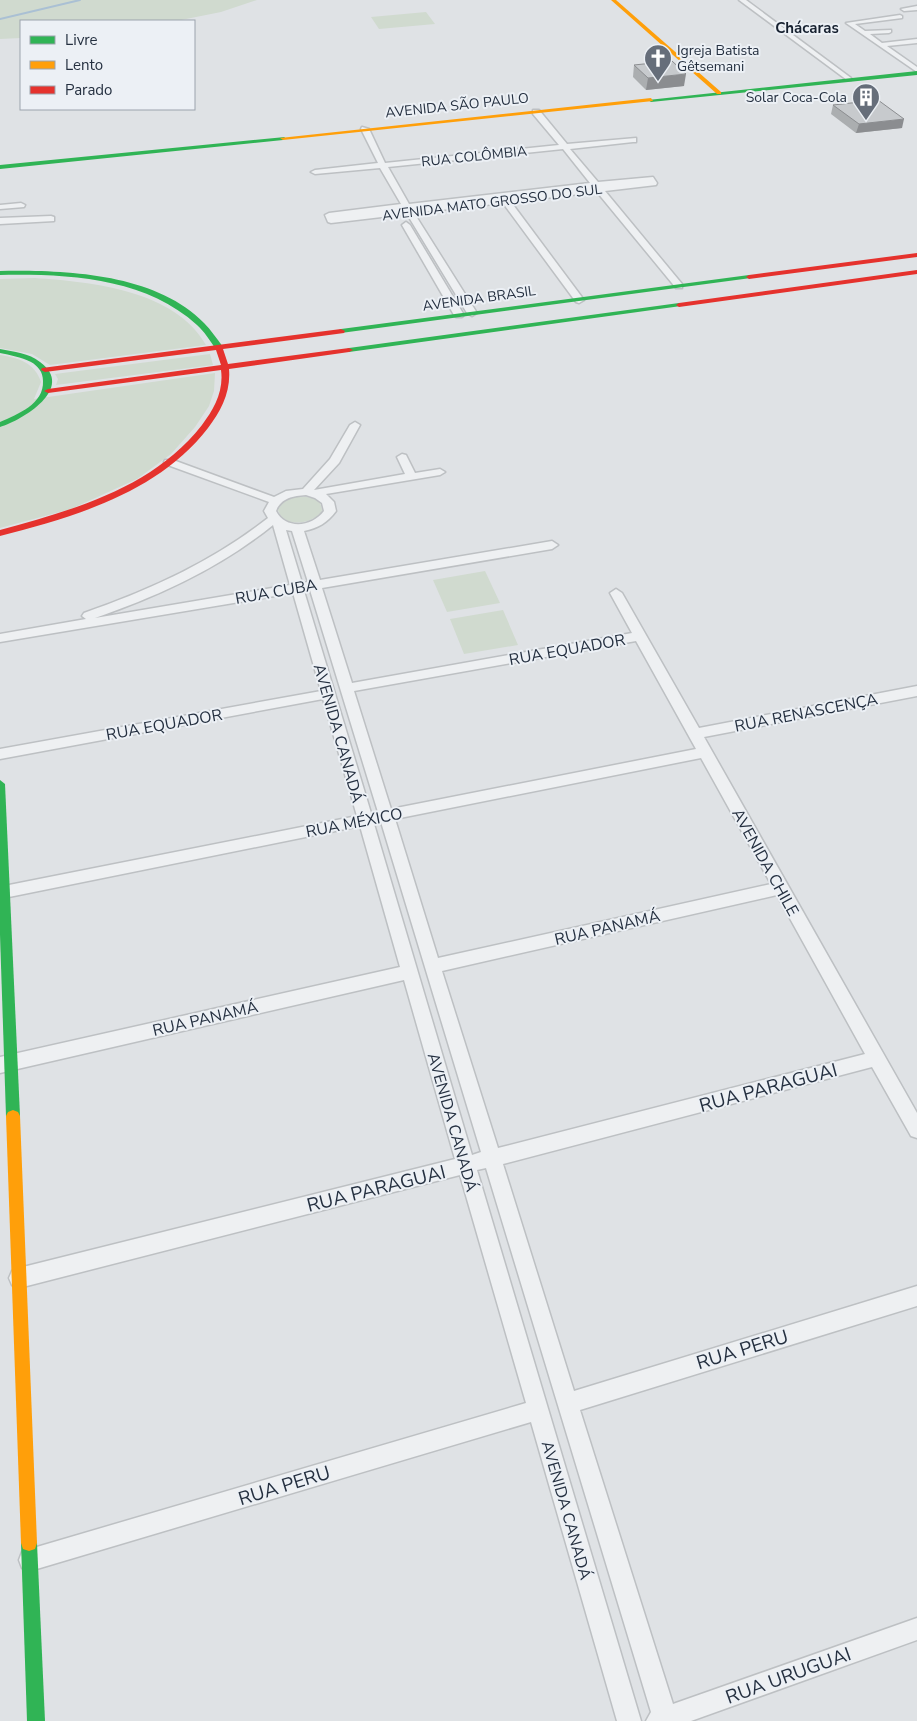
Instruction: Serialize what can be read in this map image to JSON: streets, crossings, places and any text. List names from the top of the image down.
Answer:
{
  "streets": {
    "main road": ["AVENIDA SÃO PAULO", "AVENIDA BRASIL"],
    "street": [
      "RUA COLÔMBIA",
      "AVENIDA MATO GROSSO DO SUL",
      "RUA CUBA",
      "RUA EQUADOR",
      "RUA RENASCENÇA",
      "AVENIDA CANADÁ",
      "RUA MÉXICO",
      "AVENIDA CHILE",
      "RUA PANAMÁ",
      "RUA PARAGUAI",
      "RUA PERU",
      "RUA URUGUAI"
    ]
  },
  "crossings": [
    ["RUA CUBA", "AVENIDA CANADÁ"],
    ["RUA EQUADOR", "AVENIDA CANADÁ"],
    ["RUA EQUADOR", "AVENIDA CHILE"],
    ["RUA RENASCENÇA", "AVENIDA CHILE"],
    ["AVENIDA CANADÁ", "RUA MÉXICO"],
    ["AVENIDA CANADÁ", "RUA PANAMÁ"],
    ["AVENIDA CANADÁ", "RUA PARAGUAI"],
    ["AVENIDA CANADÁ", "RUA PERU"],
    ["AVENIDA CANADÁ", "RUA URUGUAI"],
    ["RUA MÉXICO", "AVENIDA CHILE"],
    ["AVENIDA CHILE", "RUA PANAMÁ"],
    ["AVENIDA CHILE", "RUA PARAGUAI"]
  ],
  "districts": ["Chácaras"],
  "places": {
    "church": ["Igreja Batista Gêtsemani"],
    "building": ["Solar Coca-Cola"]
  },
  "legend": ["Livre", "Lento", "Parado"]
}
